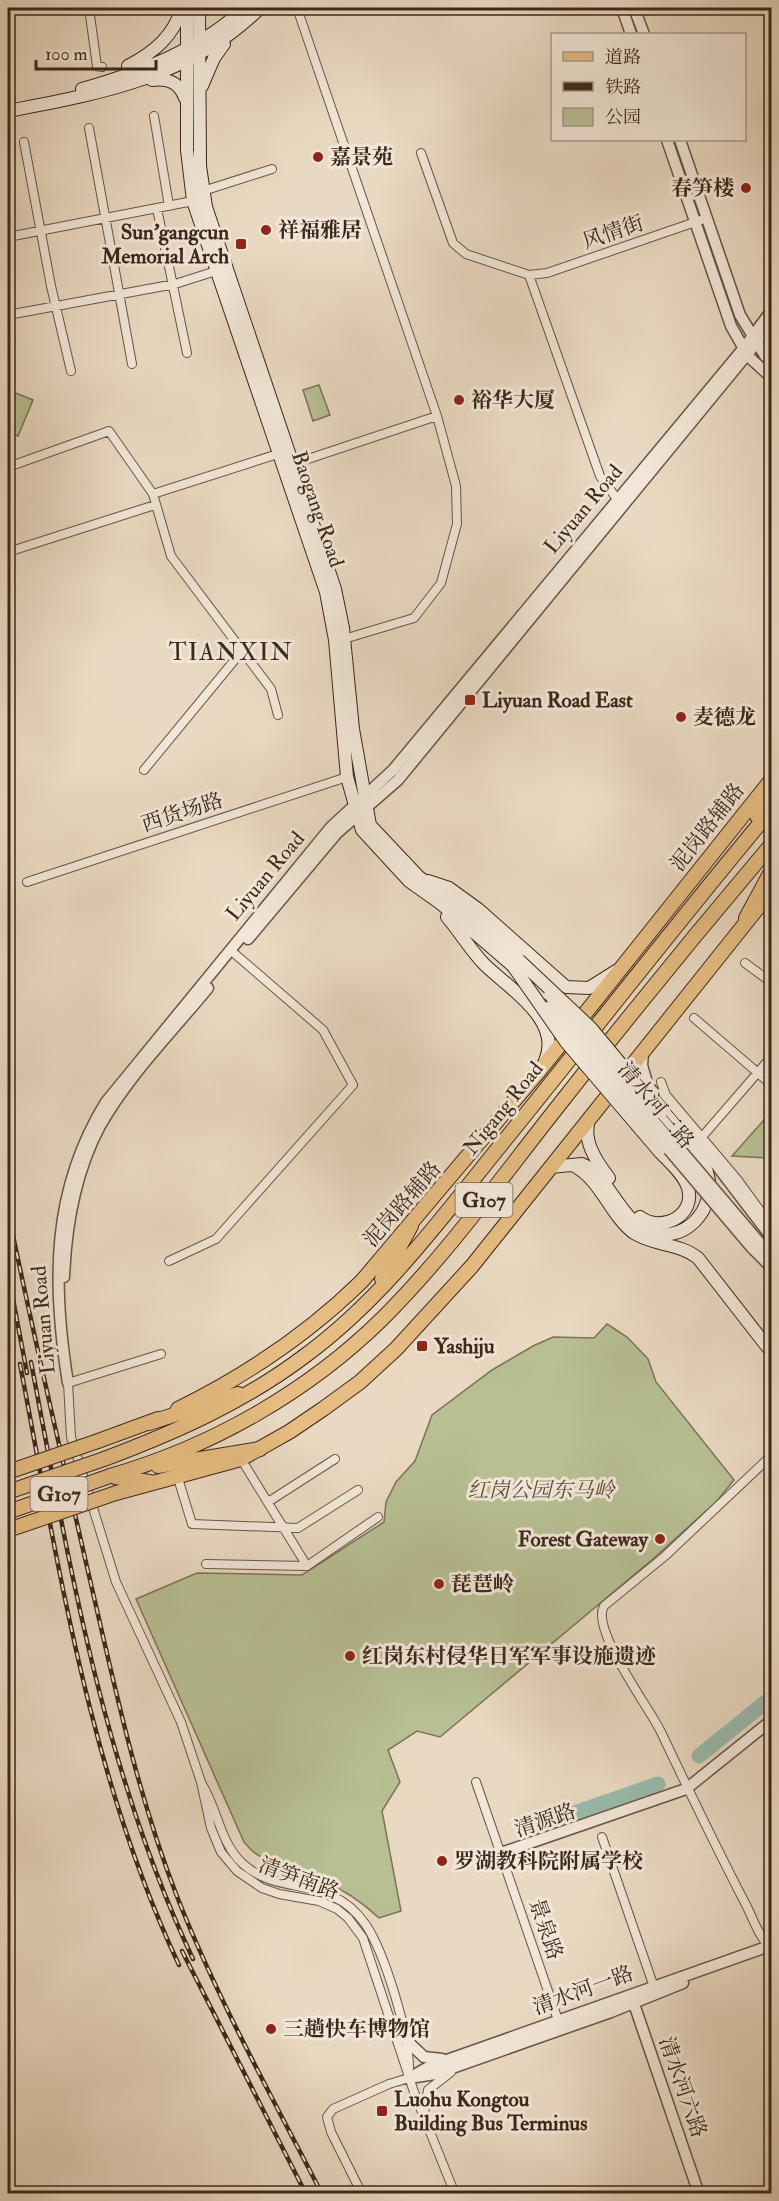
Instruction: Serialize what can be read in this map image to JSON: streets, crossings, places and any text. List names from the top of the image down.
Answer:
{
  "streets": {
    "main road": [
      "Baogang Road",
      "泥岗路辅路",
      "Nigang Road",
      "G107"
    ],
    "street": [
      "风情街",
      "Liyuan Road",
      "西货场路",
      "清水河三路",
      "清源路",
      "清笋南路",
      "景泉路",
      "清水河一路",
      "清水河六路"
    ]
  },
  "crossings": [
    ["Baogang Road", "Liyuan Road"],
    ["Baogang Road", "西货场路"],
    ["Baogang Road", "清水河三路"],
    ["Liyuan Road", "清笋南路"],
    ["Nigang Road", "G107"],
    ["清源路", "景泉路"],
    ["清笋南路", "清水河一路"],
    ["景泉路", "清水河一路"],
    ["清水河一路", "清水河六路"]
  ],
  "districts": ["TIANXIN"],
  "parks": ["红岗公园东马岭"],
  "places": {
    "other": [
      "嘉景苑",
      "春笋楼",
      "祥福雅居",
      "裕华大厦",
      "麦德龙",
      "Forest Gateway",
      "琵琶岭",
      "红岗东村侵华日军军事设施遗迹",
      "罗湖教科院附属学校",
      "三趟快车博物馆"
    ],
    "transit": [
      "Sun'gangcun Memorial Arch",
      "Liyuan Road East",
      "Yashiju",
      "Luohu Kongtou Building Bus Terminus"
    ]
  },
  "legend": ["道路", "铁路", "公园"],
  "scale_bar": "100 m"
}
